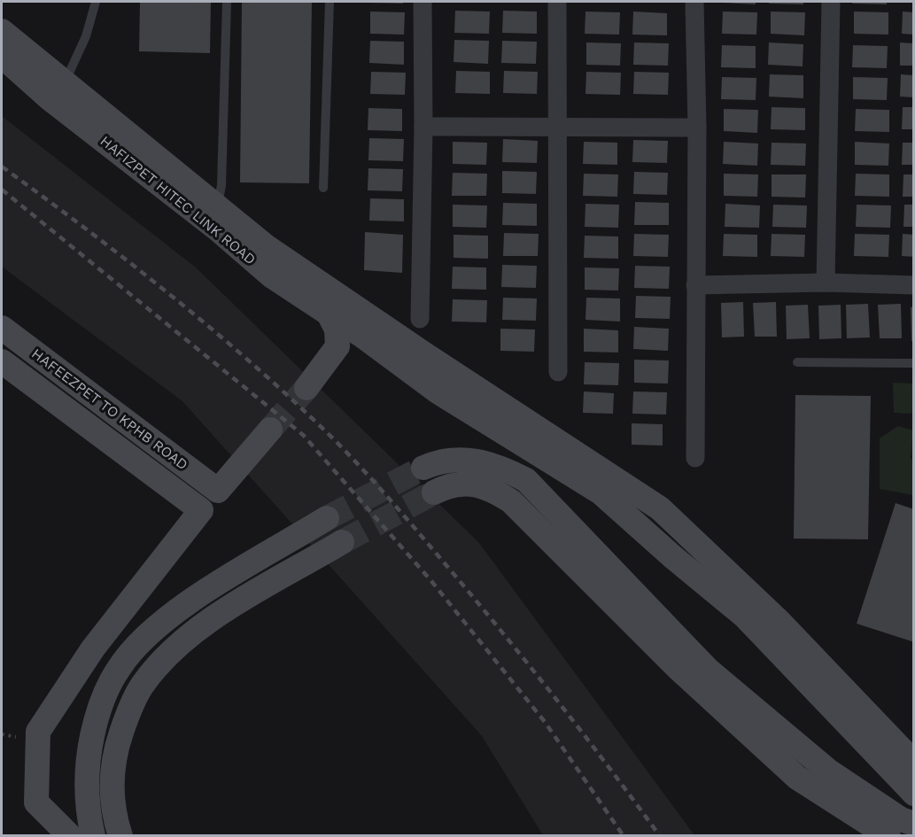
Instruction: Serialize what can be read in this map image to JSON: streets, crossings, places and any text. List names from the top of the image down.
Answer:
{
  "streets": {
    "main road": ["HAFIZPET HITEC LINK ROAD", "HAFEEZPET TO KPHB ROAD"]
  }
}
